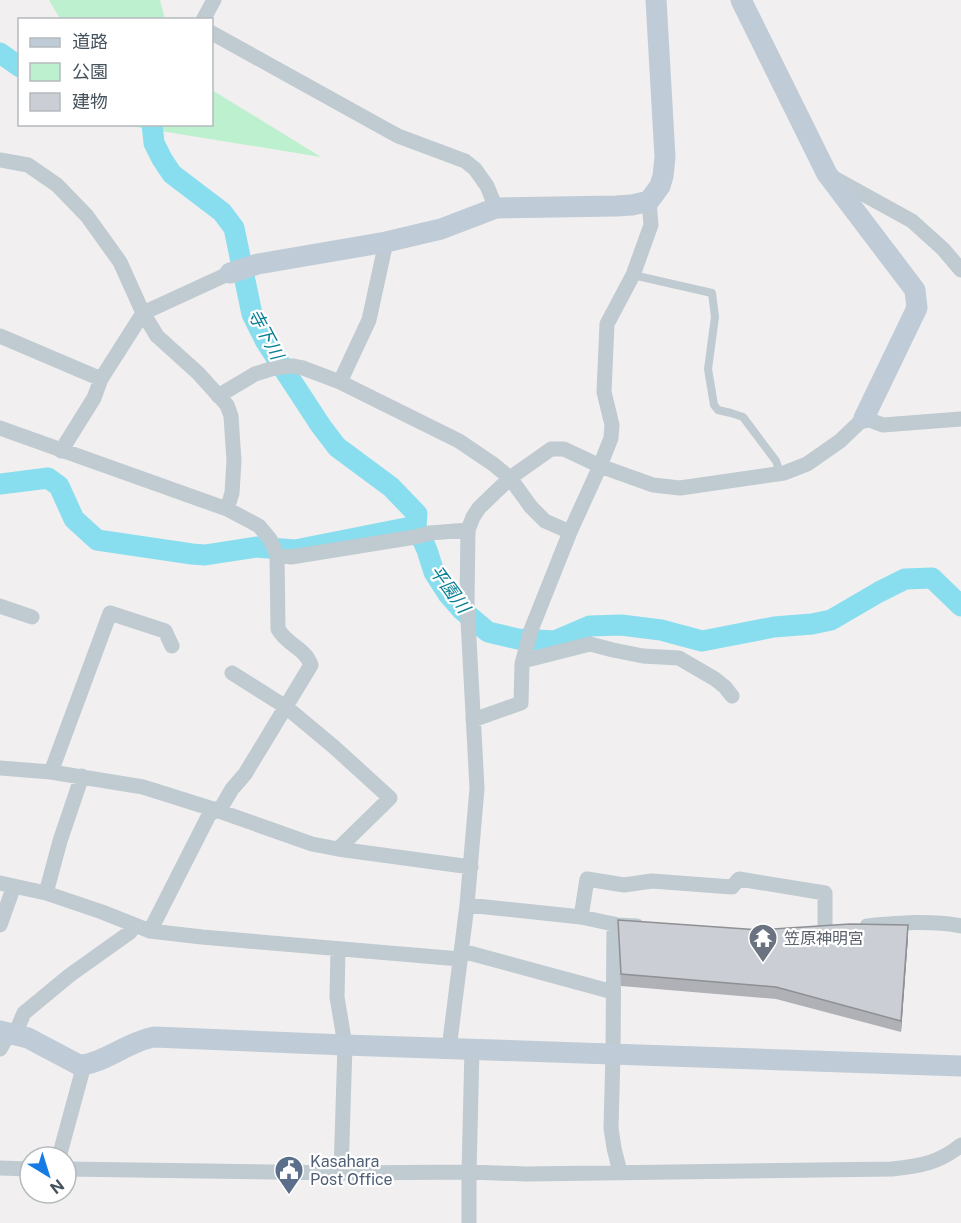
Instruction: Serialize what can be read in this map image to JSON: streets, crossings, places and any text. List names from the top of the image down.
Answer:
{
  "water": ["寺下川", "平園川"],
  "places": {
    "temple": ["笠原神明宮"],
    "public building": ["Kasahara Post Office"]
  },
  "legend": ["道路", "公園", "建物"],
  "north": "bottom right"
}
